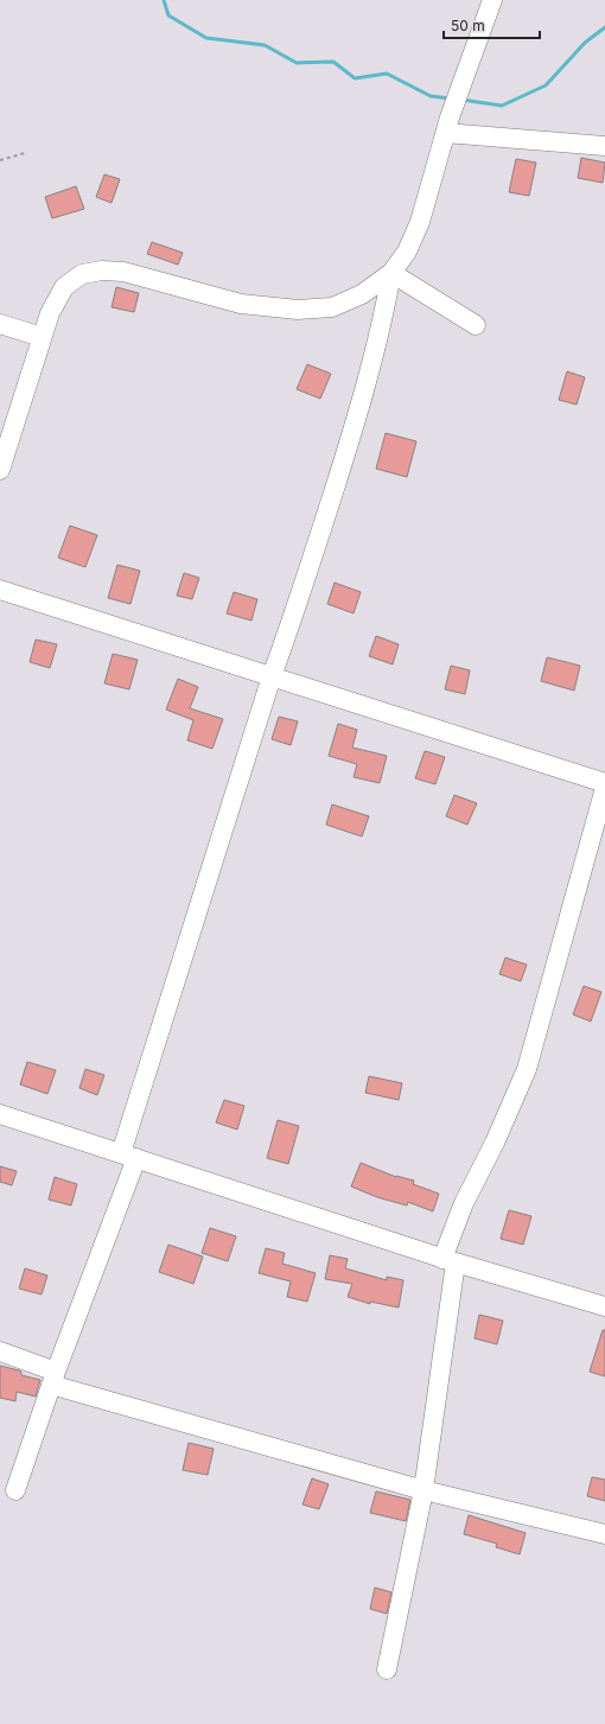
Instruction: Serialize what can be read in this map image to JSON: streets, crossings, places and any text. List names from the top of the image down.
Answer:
{
  "scale_bar": "50 m"
}
